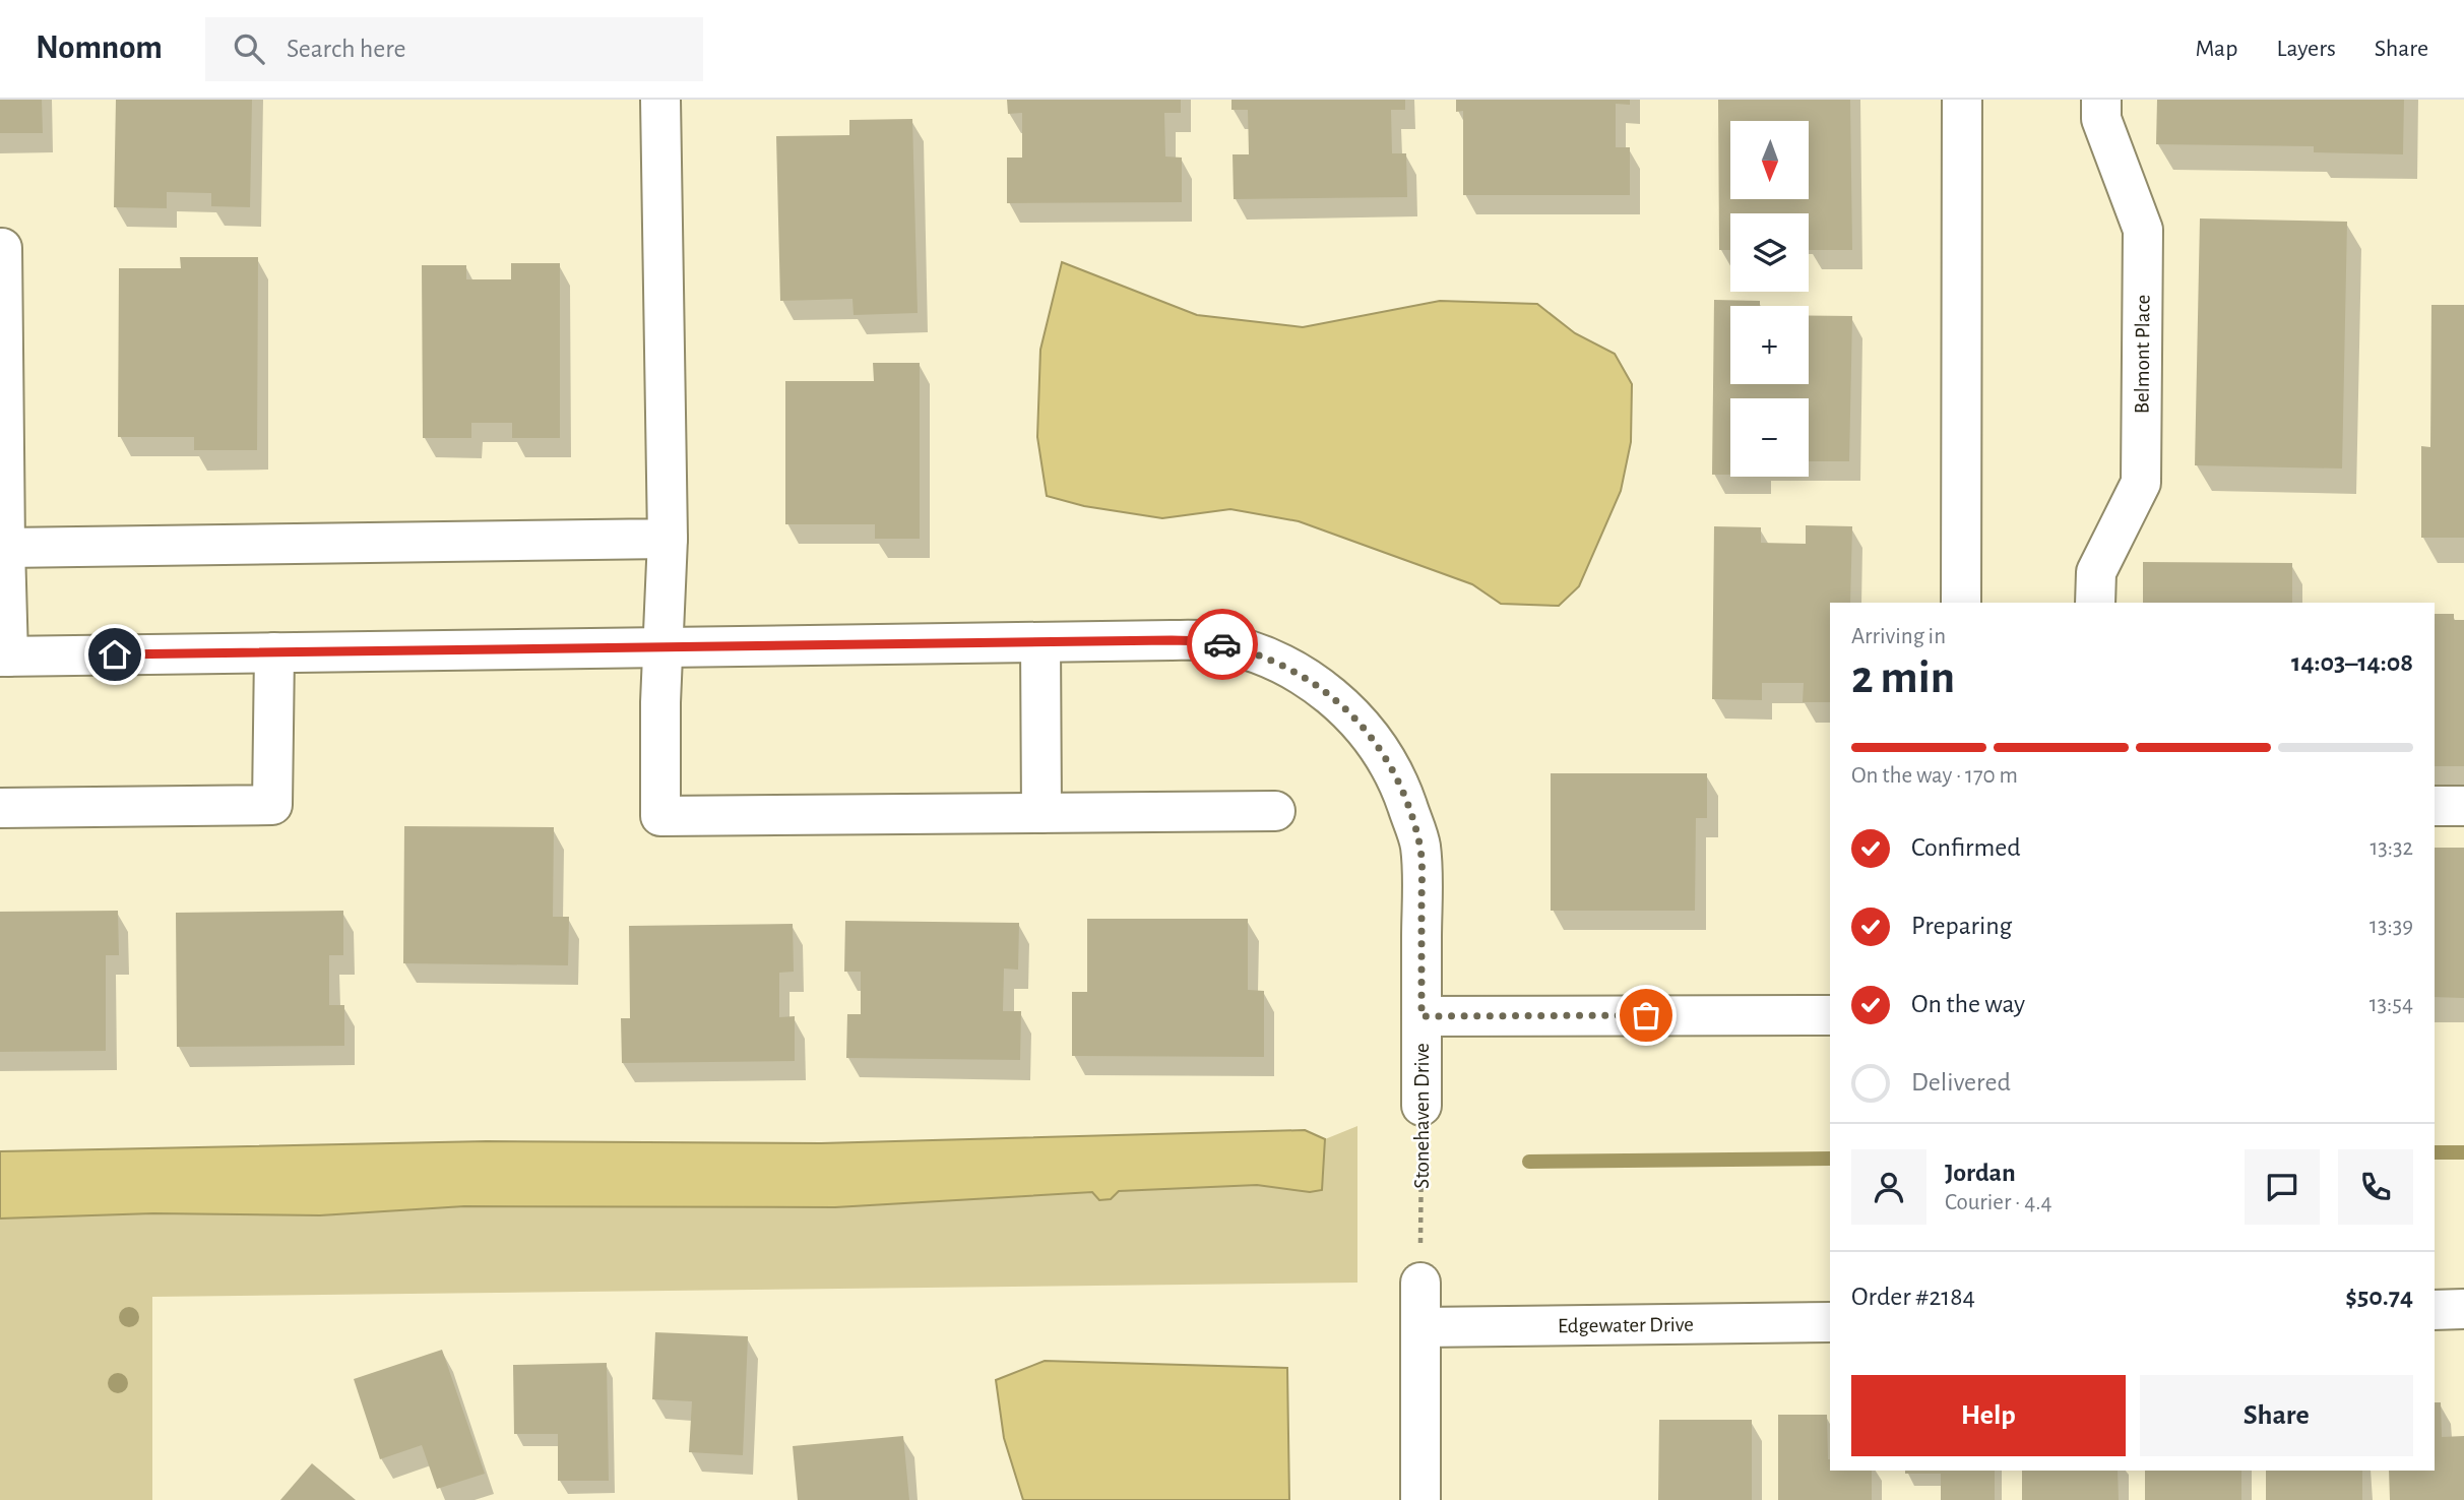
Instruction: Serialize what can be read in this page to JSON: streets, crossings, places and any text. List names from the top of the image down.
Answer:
{
  "streets": {
    "street": ["Belmont Place", "Stonehaven Drive", "Edgewater Drive"]
  },
  "north": "bottom",
  "page": {
    "header": "Nomnom",
    "search": "Search here",
    "nav": ["Map", "Layers", "Share"],
    "map_buttons": ["+", "−"],
    "heading": ["2 min", "Arriving in", "14:03–14:08"],
    "panel": [
      "Jordan",
      "Courier · 4.4",
      "Order #2184",
      "$50.74"
    ],
    "bar": "On the way · 170 m",
    "list": [
      ["Confirmed", "13:32"],
      ["Preparing", "13:39"],
      ["On the way", "13:54"],
      "Delivered"
    ],
    "buttons": ["Help", "Share"]
  }
}
